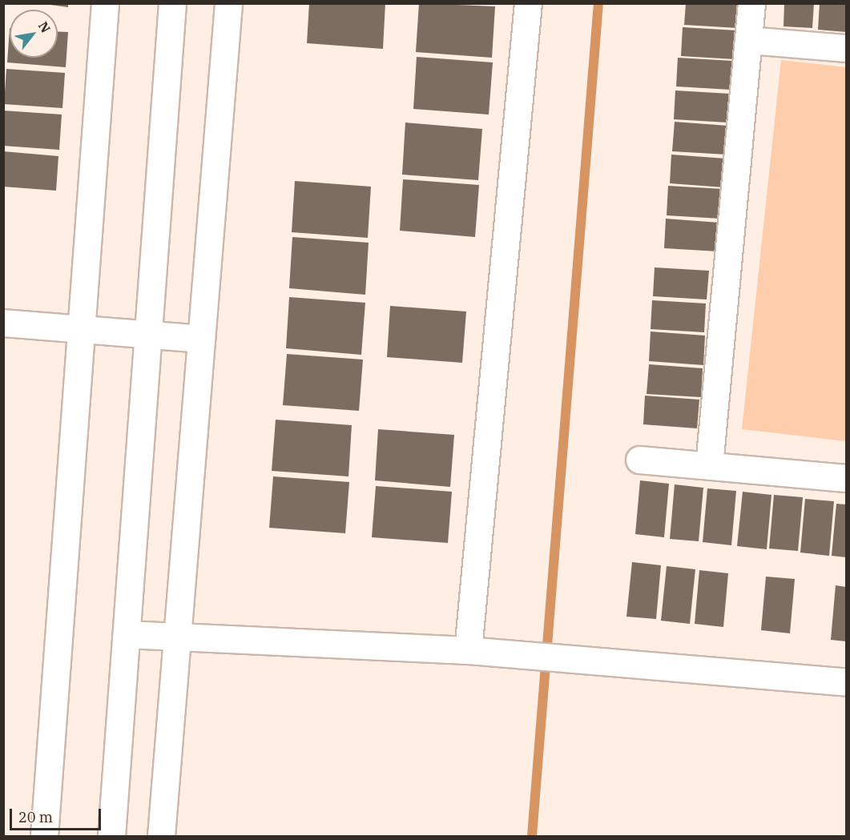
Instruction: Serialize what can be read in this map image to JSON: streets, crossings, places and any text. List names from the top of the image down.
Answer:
{
  "scale_bar": "20 m",
  "north": "top right"
}
